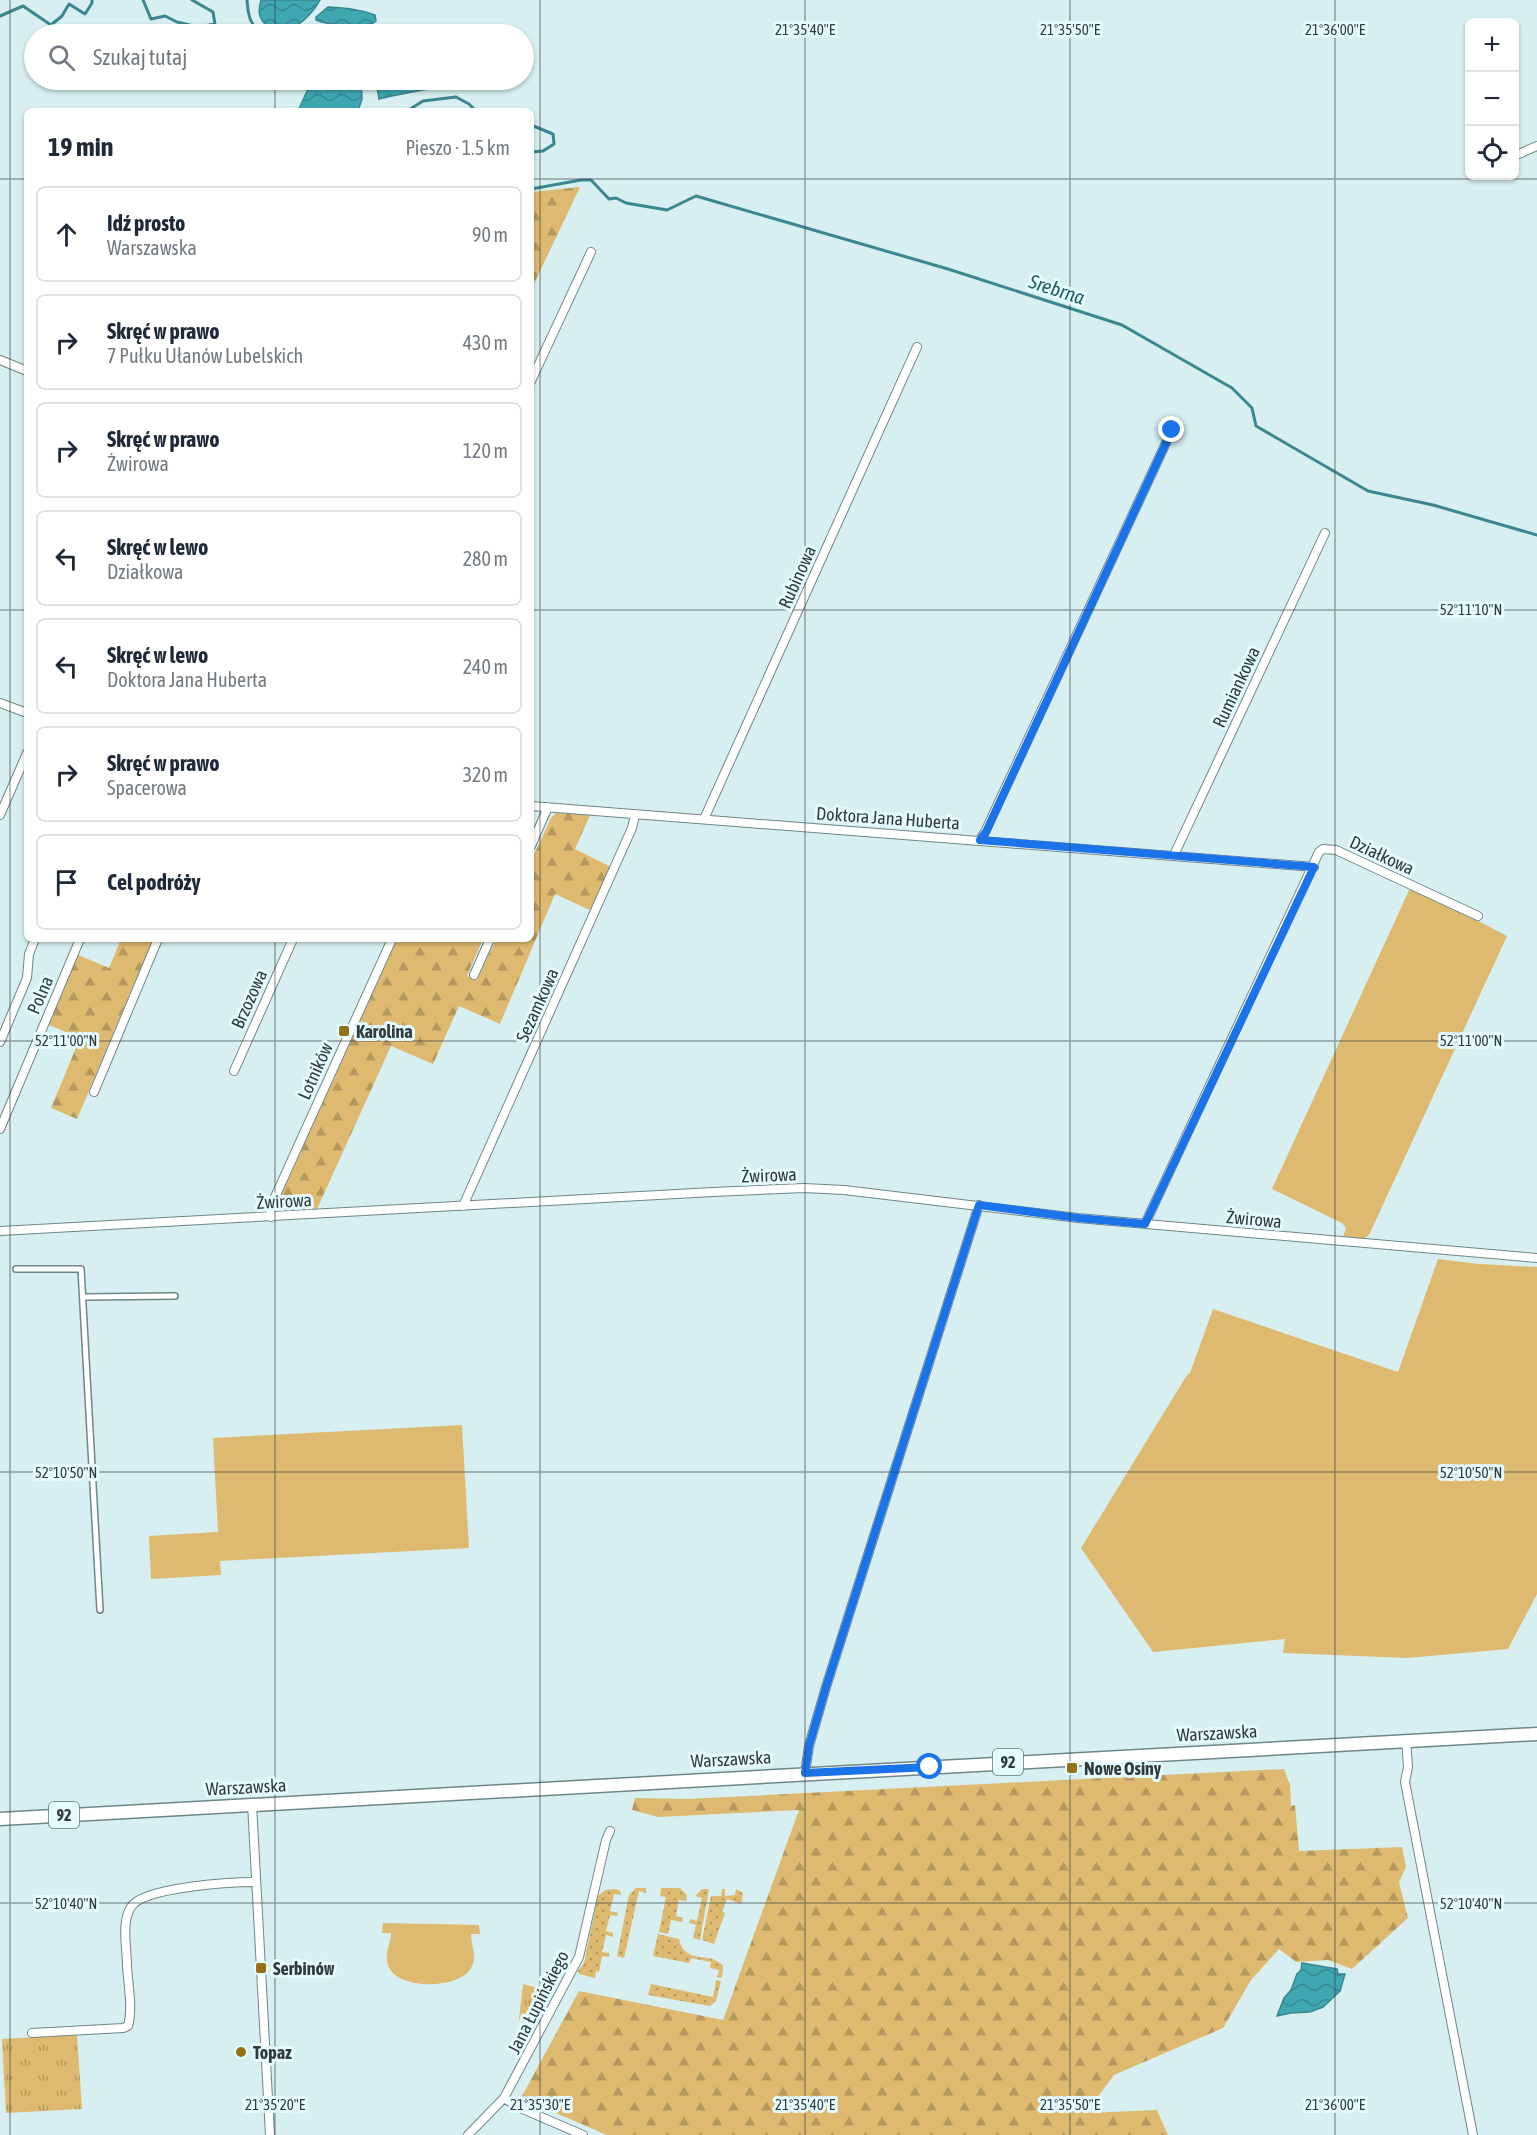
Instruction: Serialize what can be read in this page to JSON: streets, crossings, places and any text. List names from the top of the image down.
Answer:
{
  "streets": {
    "main road": ["Warszawska", "92"],
    "street": [
      "Rubinowa",
      "Rumiankowa",
      "Doktora Jana Huberta",
      "Działkowa",
      "Polna",
      "Brzozowa",
      "Sezamkowa",
      "Lotników",
      "Żwirowa",
      "Jana Łupińskiego"
    ]
  },
  "crossings": [
    ["Rubinowa", "Doktora Jana Huberta"],
    ["Rumiankowa", "Doktora Jana Huberta"],
    ["Doktora Jana Huberta", "Działkowa"],
    ["Doktora Jana Huberta", "Sezamkowa"],
    ["Działkowa", "Żwirowa"],
    ["Sezamkowa", "Żwirowa"],
    ["Lotników", "Żwirowa"]
  ],
  "water": ["Srebrna"],
  "places": {
    "transit": ["Karolina", "Nowe Osiny", "Serbinów"],
    "other": ["Topaz"]
  },
  "page": {
    "map_buttons": ["+", "−"],
    "search": "Szukaj tutaj",
    "heading": ["19 min", "Pieszo · 1.5 km"],
    "list": [
      ["Idź prosto", "Warszawska", "90 m"],
      ["Skręć w prawo", "7 Pułku Ułanów Lubelskich", "430 m"],
      ["Skręć w prawo", "Żwirowa", "120 m"],
      ["Skręć w lewo", "Działkowa", "280 m"],
      ["Skręć w lewo", "Doktora Jana Huberta", "240 m"],
      ["Skręć w prawo", "Spacerowa", "320 m"],
      "Cel podróży"
    ]
  },
  "coordinates": [
    "21°35'40\"E",
    "21°35'50\"E",
    "21°36'00\"E",
    "52°11'10\"N",
    "52°11'00\"N",
    "52°10'50\"N",
    "52°10'40\"N",
    "21°35'20\"E",
    "21°35'30\"E"
  ]
}
